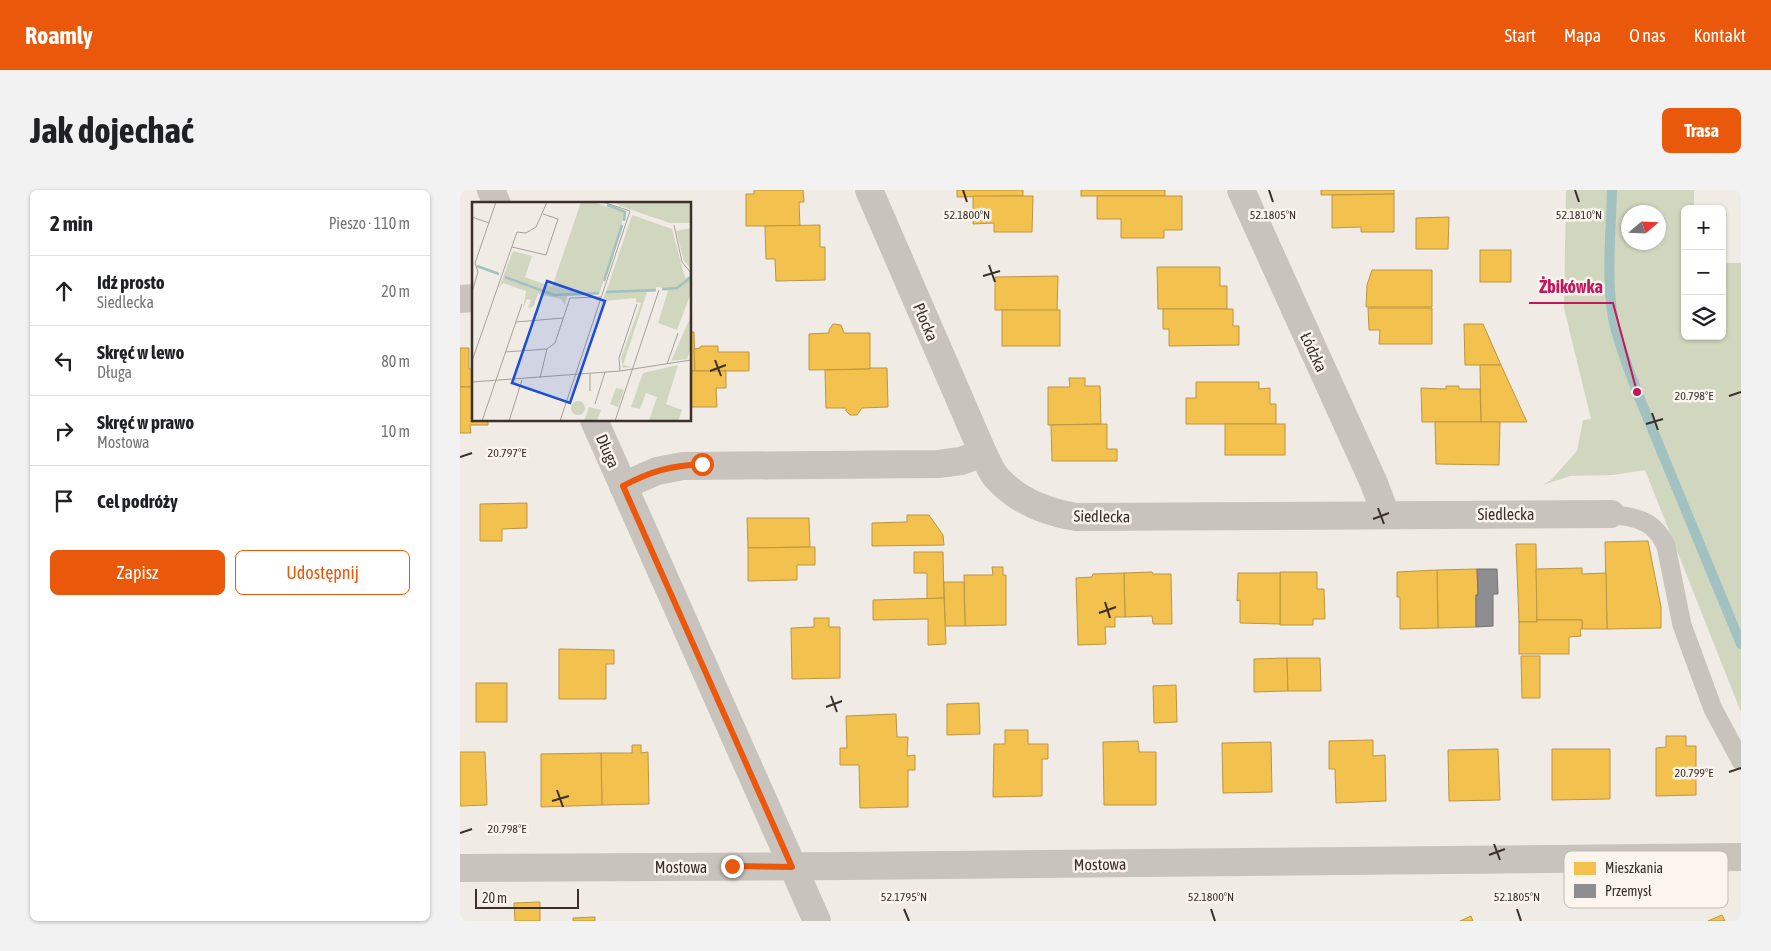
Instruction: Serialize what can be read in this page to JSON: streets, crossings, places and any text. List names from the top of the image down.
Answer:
{
  "streets": {
    "street": [
      "Płocka",
      "Łódzka",
      "Długa",
      "Siedlecka",
      "Mostowa"
    ]
  },
  "crossings": [
    ["Płocka", "Siedlecka"],
    ["Łódzka", "Siedlecka"],
    ["Długa", "Mostowa"]
  ],
  "places": ["Żbikówka"],
  "legend": ["Mieszkania", "Przemysł"],
  "scale_bar": "20 m",
  "north": "right",
  "page": {
    "header": "Roamly",
    "nav": [
      "Start",
      "Mapa",
      "O nas",
      "Kontakt"
    ],
    "buttons": [
      "Trasa",
      ["Zapisz", "Udostępnij"]
    ],
    "title": "Jak dojechać",
    "heading": ["2 min", "Pieszo · 110 m"],
    "map_buttons": ["+", "−"],
    "list": [
      ["Idź prosto", "Siedlecka", "20 m"],
      ["Skręć w lewo", "Długa", "80 m"],
      ["Skręć w prawo", "Mostowa", "10 m"],
      "Cel podróży"
    ],
    "scale": "20 m"
  },
  "coordinates": [
    "52.1800°N",
    "52.1805°N",
    "52.1810°N",
    "20.798°E",
    "20.797°E",
    "20.799°E",
    "52.1795°N"
  ]
}
